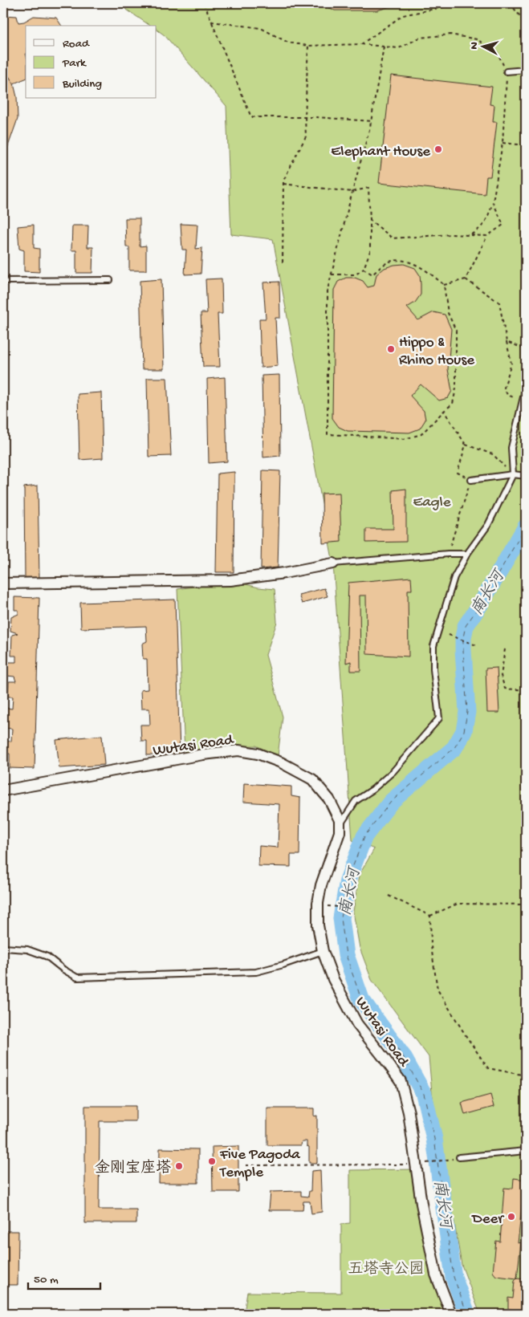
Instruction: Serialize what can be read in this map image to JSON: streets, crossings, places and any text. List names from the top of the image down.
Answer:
{
  "streets": {
    "street": ["Wutasi Road"]
  },
  "water": ["南长河"],
  "parks": ["Eagle", "五塔寺公园"],
  "places": [
    "Elephant House",
    "Hippo & Rhino House",
    "Five Pagoda Temple",
    "金刚宝座塔",
    "Deer"
  ],
  "legend": ["Road", "Park", "Building"],
  "scale_bar": "50 m",
  "north": "left"
}
